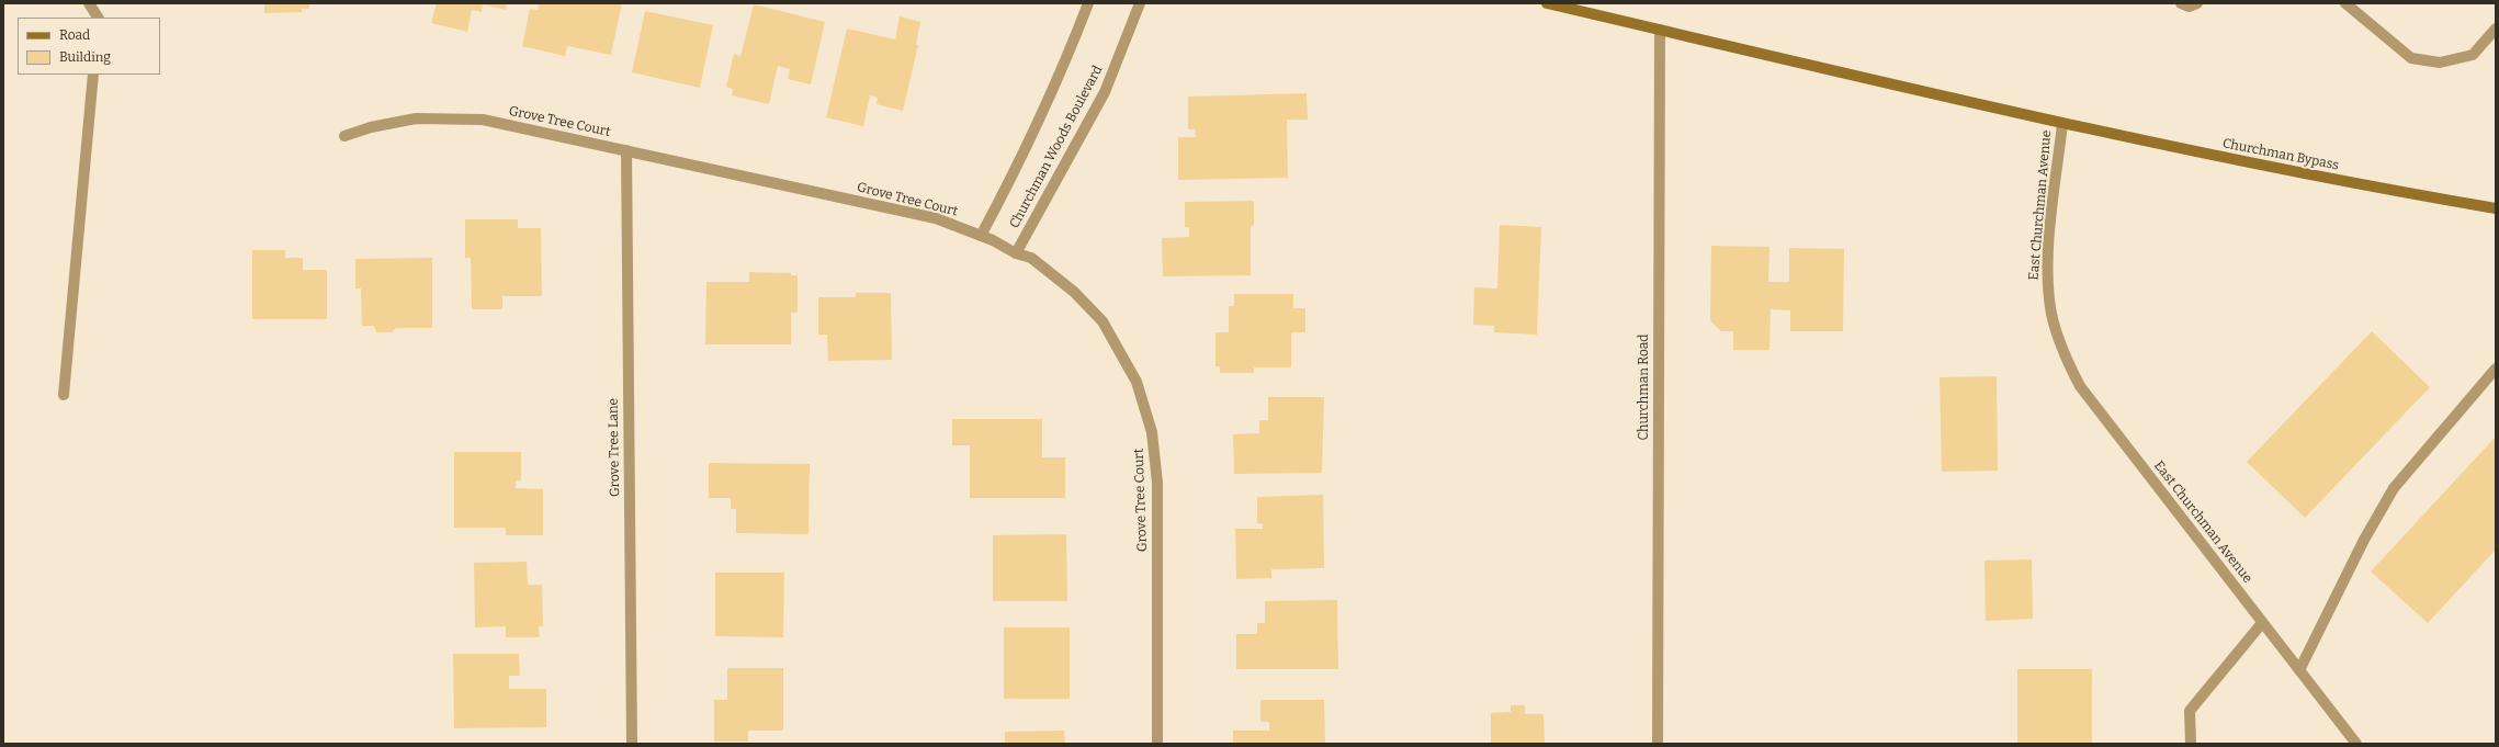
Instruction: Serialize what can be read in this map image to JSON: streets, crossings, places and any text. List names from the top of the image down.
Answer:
{
  "streets": {
    "street": [
      "Grove Tree Court",
      "Churchman Woods Boulevard",
      "Churchman Bypass",
      "East Churchman Avenue",
      "Churchman Road",
      "Grove Tree Lane"
    ]
  },
  "crossings": [
    ["Grove Tree Court", "Churchman Woods Boulevard"],
    ["Grove Tree Court", "Grove Tree Lane"],
    ["Churchman Bypass", "East Churchman Avenue"],
    ["East Churchman Avenue", "Churchman Road"]
  ],
  "legend": ["Road", "Building"]
}
